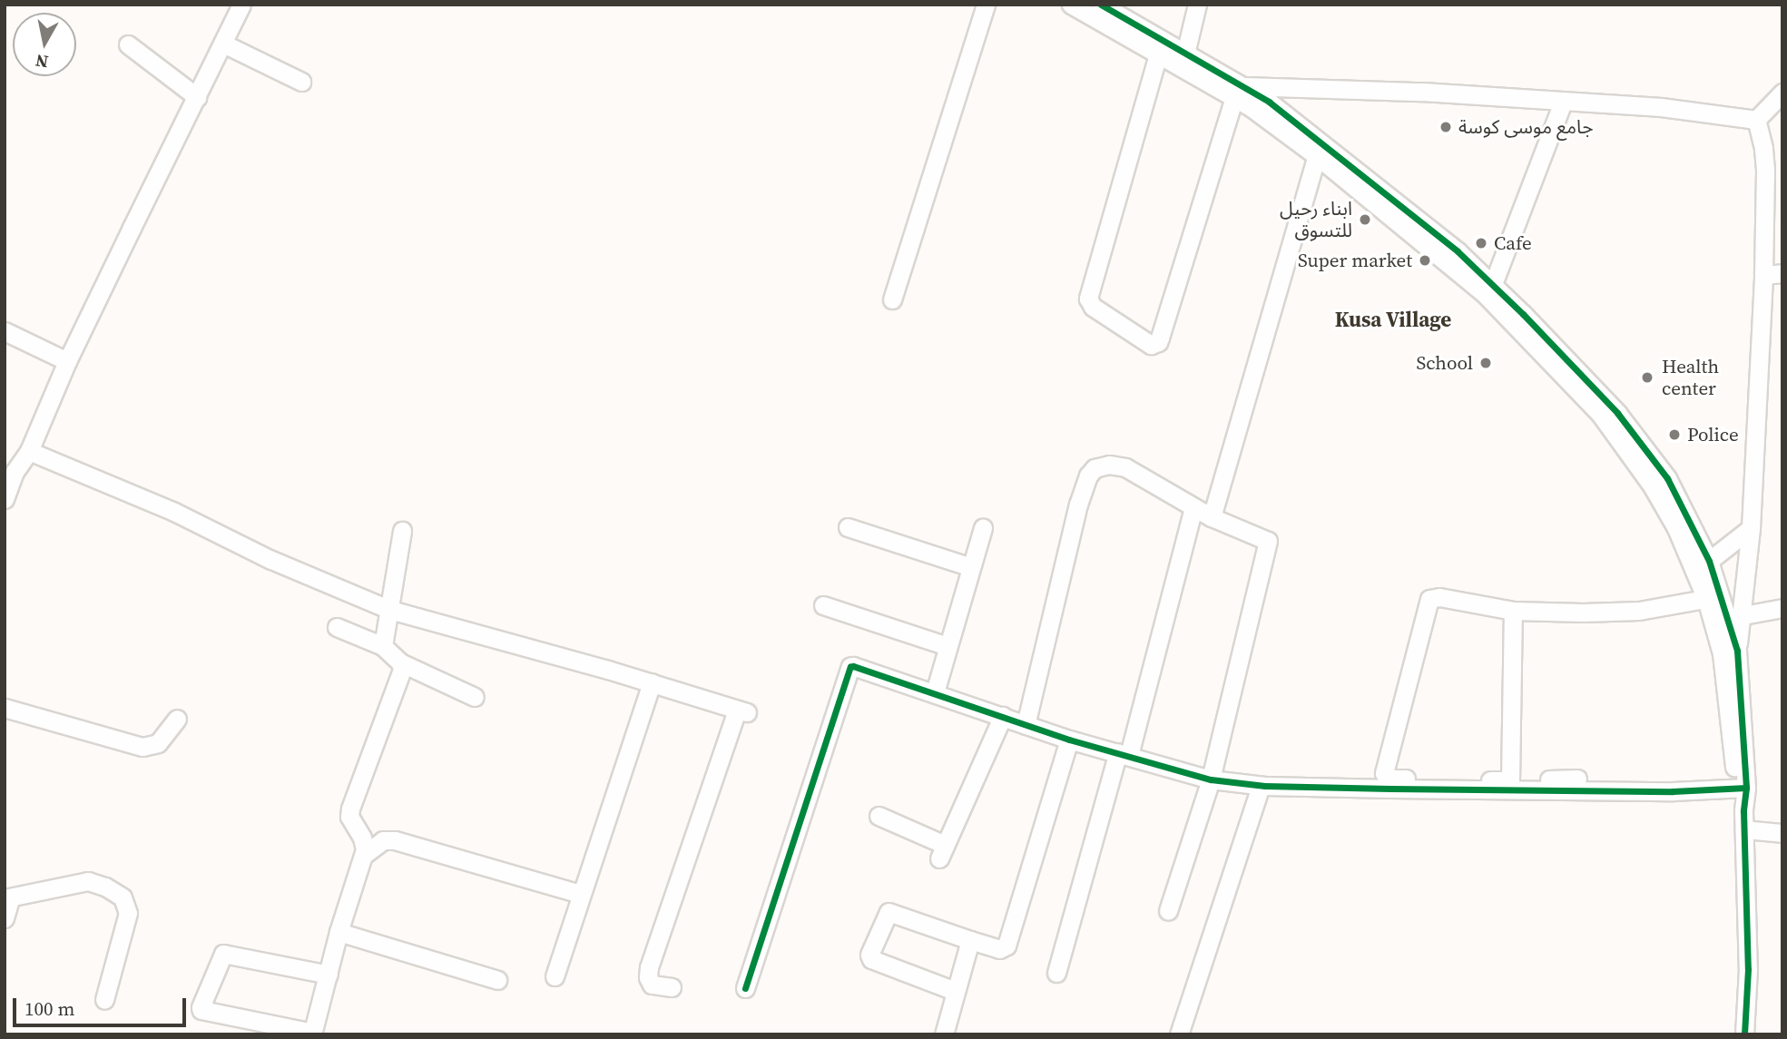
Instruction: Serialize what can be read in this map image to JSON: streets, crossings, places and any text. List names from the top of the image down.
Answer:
{
  "districts": ["Kusa Village"],
  "places": [
    "جامع موسى كوسة",
    "ابناء رحيل للتسوق",
    "Cafe",
    "Super market",
    "School",
    "Health center",
    "Police"
  ],
  "scale_bar": "100 m",
  "north": "bottom"
}
